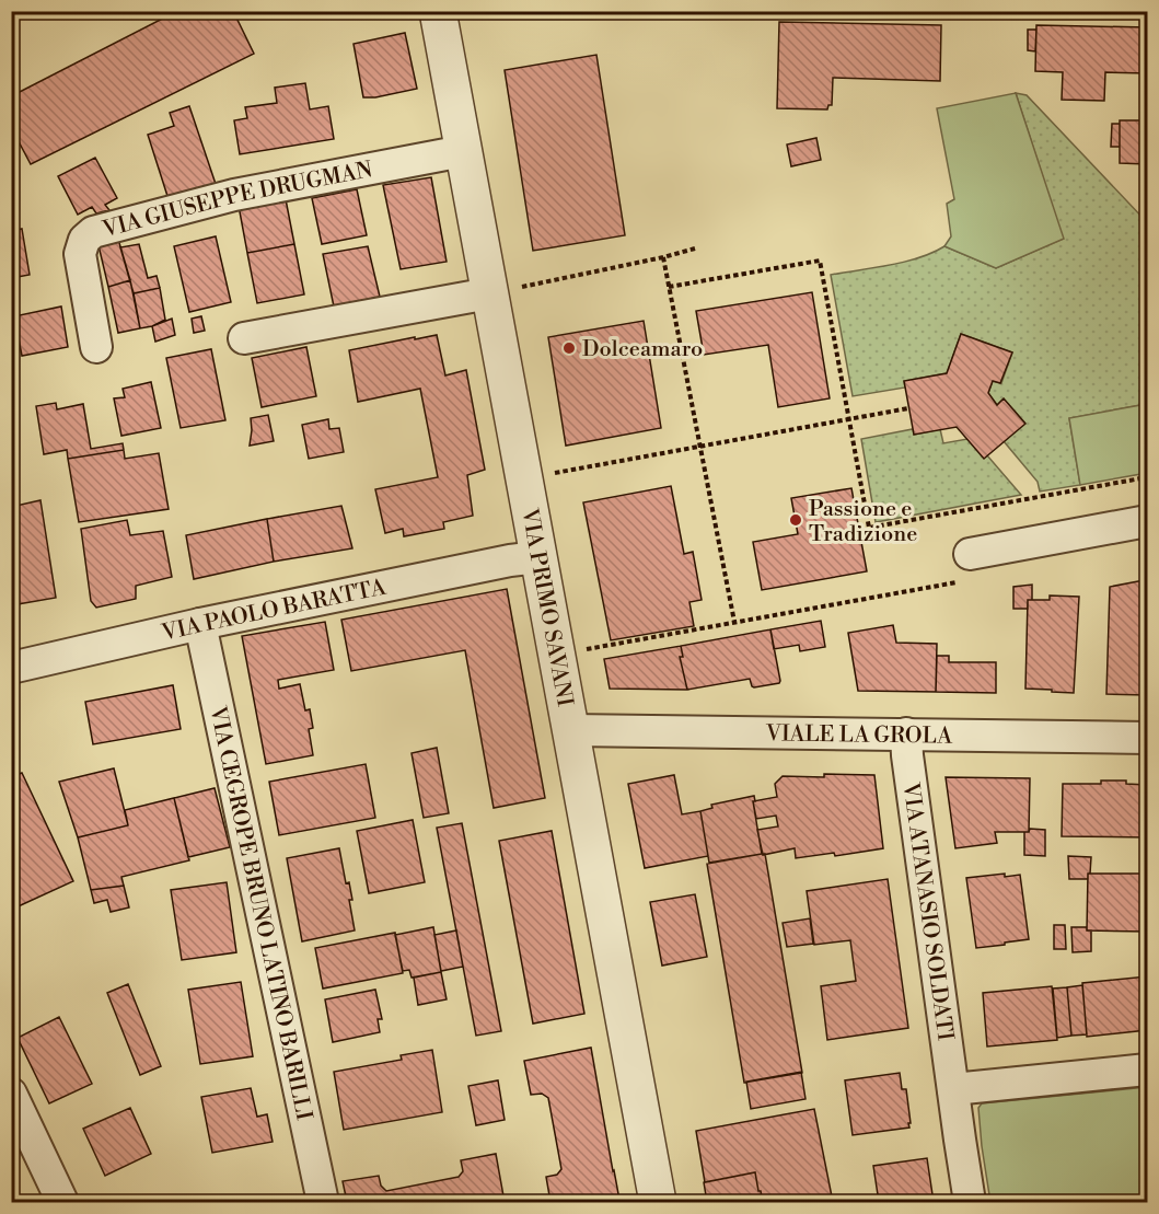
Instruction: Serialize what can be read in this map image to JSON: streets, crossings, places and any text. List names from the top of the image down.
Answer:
{
  "streets": {
    "street": [
      "VIA GIUSEPPE DRUGMAN",
      "VIA PRIMO SAVANI",
      "VIA PAOLO BARATTA",
      "VIALE LA GROLA",
      "VIA ATANASIO SOLDATI",
      "VIA CEGROPE BRUNO LATINO BARILLI"
    ]
  },
  "crossings": [
    ["VIA GIUSEPPE DRUGMAN", "VIA PRIMO SAVANI"],
    ["VIA PRIMO SAVANI", "VIA PAOLO BARATTA"],
    ["VIA PRIMO SAVANI", "VIALE LA GROLA"],
    ["VIA PAOLO BARATTA", "VIA CEGROPE BRUNO LATINO BARILLI"],
    ["VIALE LA GROLA", "VIA ATANASIO SOLDATI"]
  ],
  "places": ["Dolceamaro", "Passione e Tradizione"]
}
